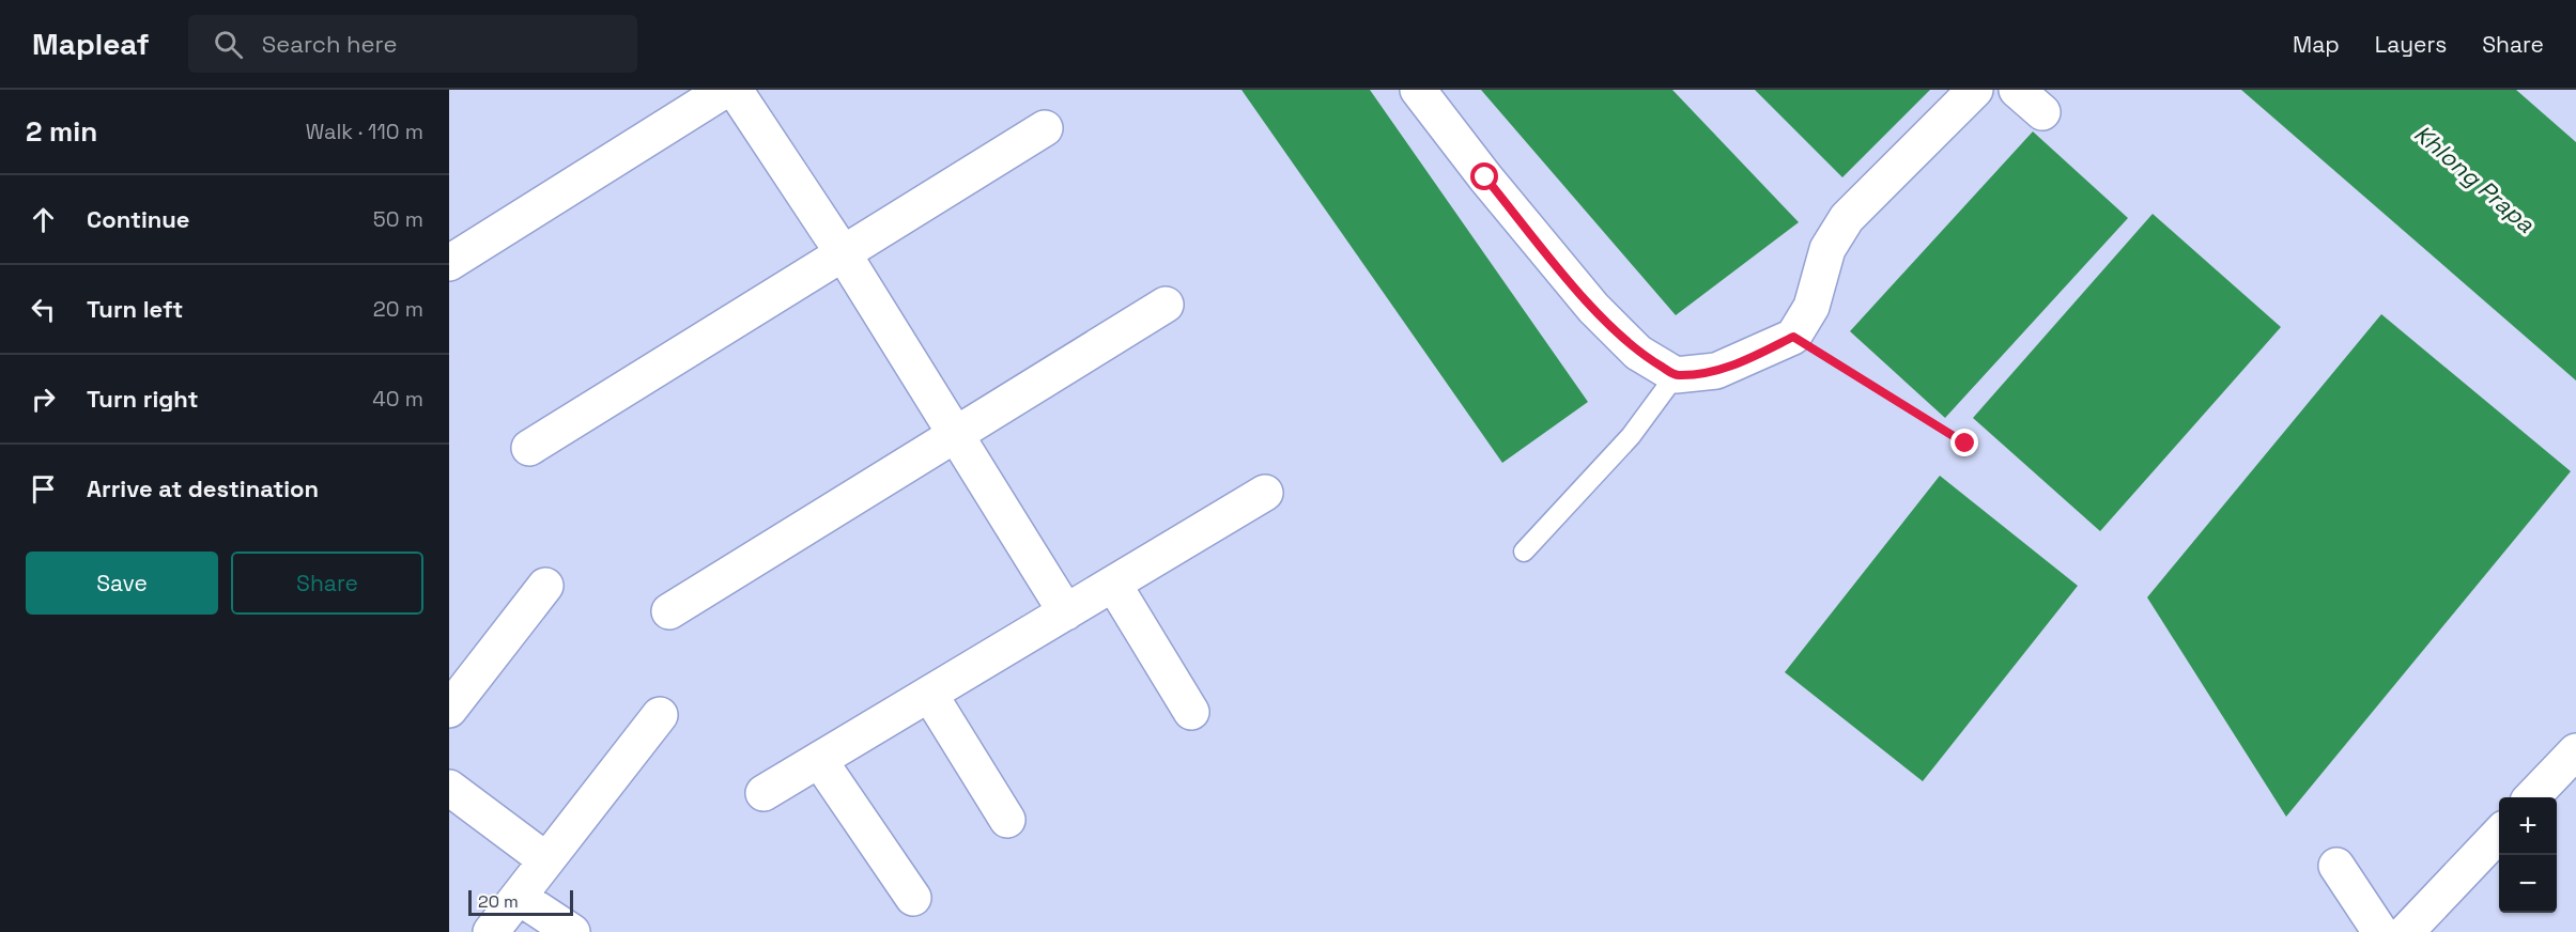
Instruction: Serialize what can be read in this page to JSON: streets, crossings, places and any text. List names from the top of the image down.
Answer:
{
  "water": ["Khlong Prapa"],
  "scale_bar": "20 m",
  "page": {
    "header": "Mapleaf",
    "search": "Search here",
    "nav": ["Map", "Layers", "Share"],
    "heading": ["2 min", "Walk · 110 m"],
    "list": [
      ["Continue", "50 m"],
      ["Turn left", "20 m"],
      ["Turn right", "40 m"],
      "Arrive at destination"
    ],
    "buttons": ["Save", "Share"],
    "map_buttons": ["+", "−"],
    "scale": "20 m"
  }
}
